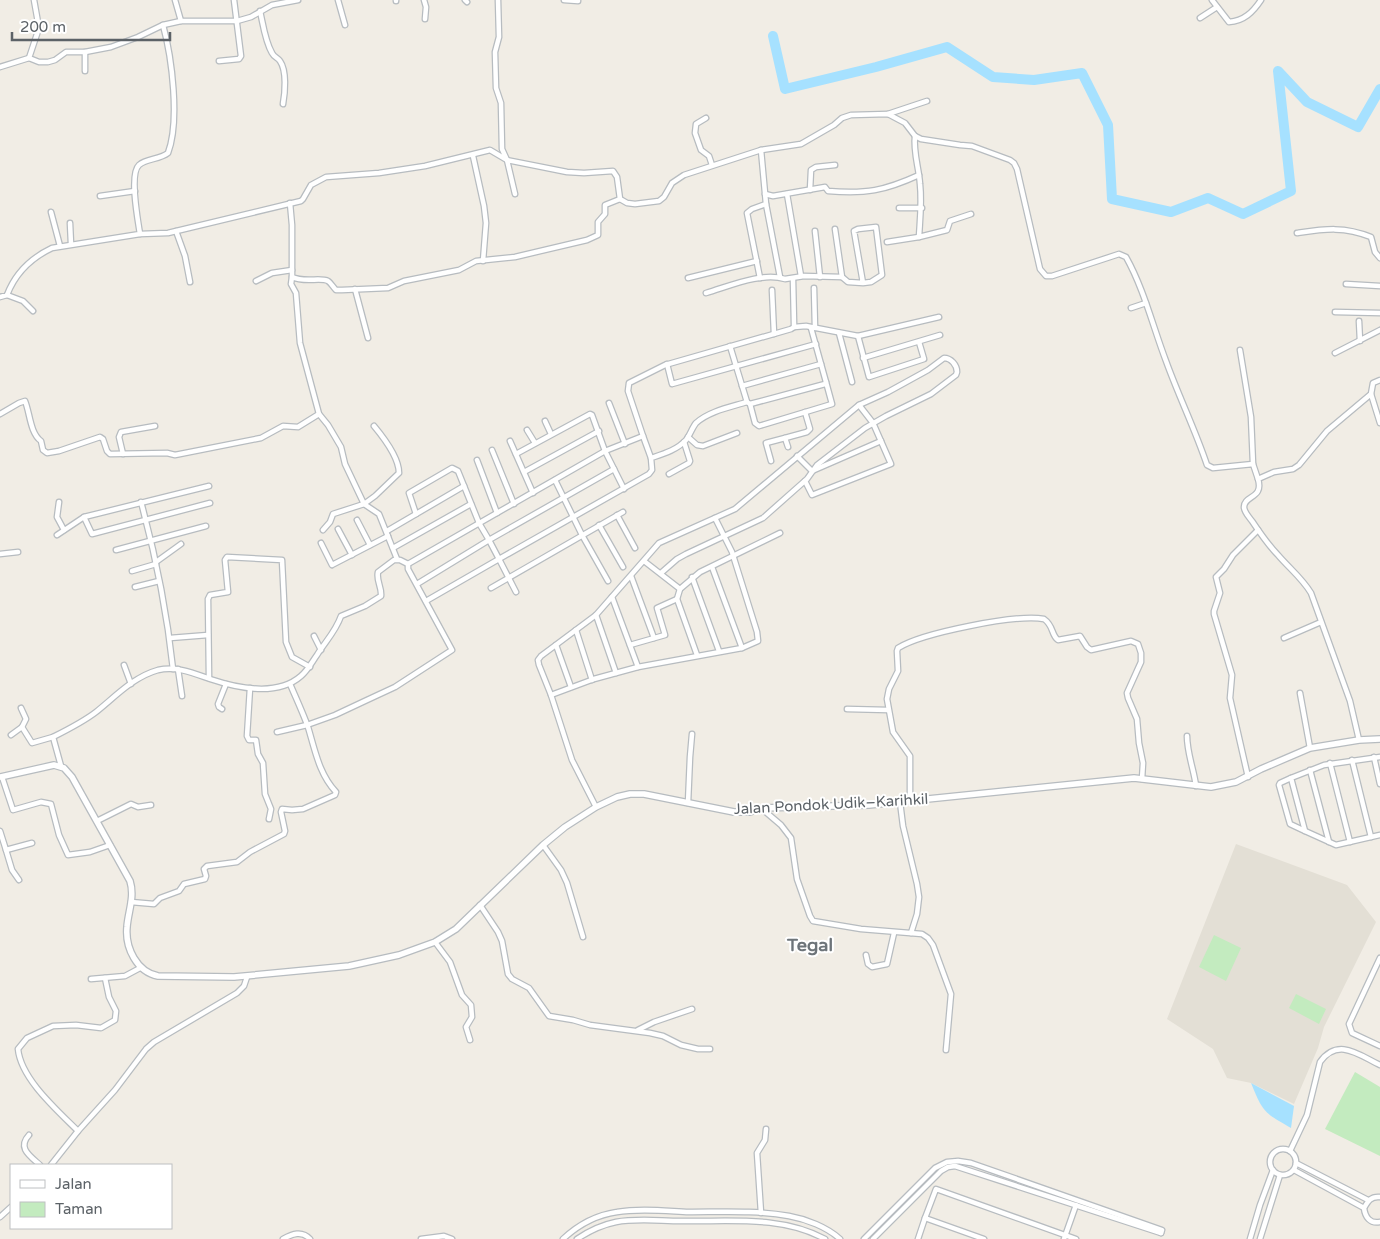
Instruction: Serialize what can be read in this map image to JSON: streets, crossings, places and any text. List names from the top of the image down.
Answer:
{
  "streets": {
    "street": ["Jalan Pondok Udik–Karihkil"]
  },
  "districts": ["Tegal"],
  "legend": ["Jalan", "Taman"],
  "scale_bar": "200 m"
}
